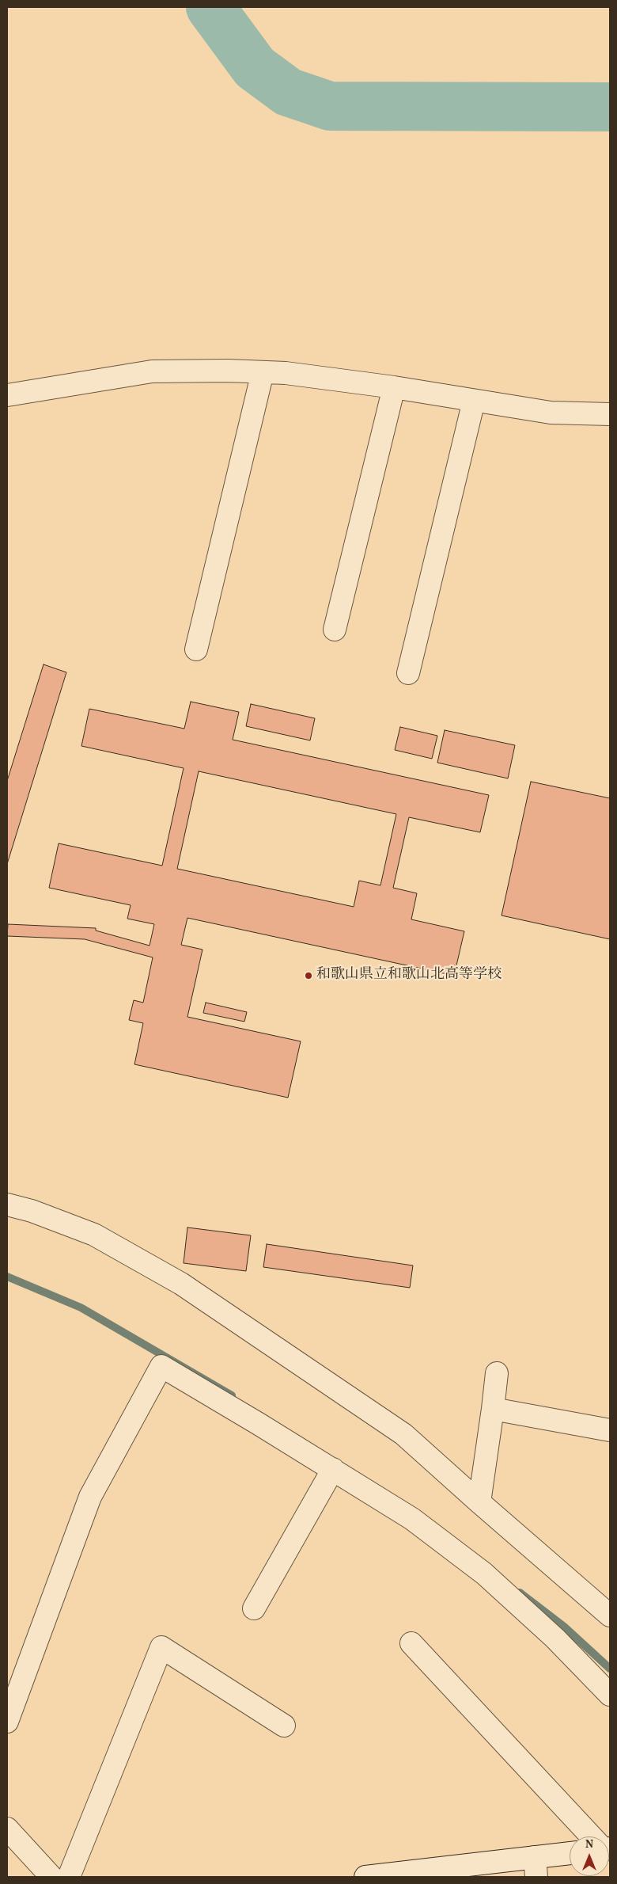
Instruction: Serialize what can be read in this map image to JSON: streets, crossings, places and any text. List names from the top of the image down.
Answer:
{
  "places": ["和歌山県立和歌山北高等学校"],
  "north": "top"
}
